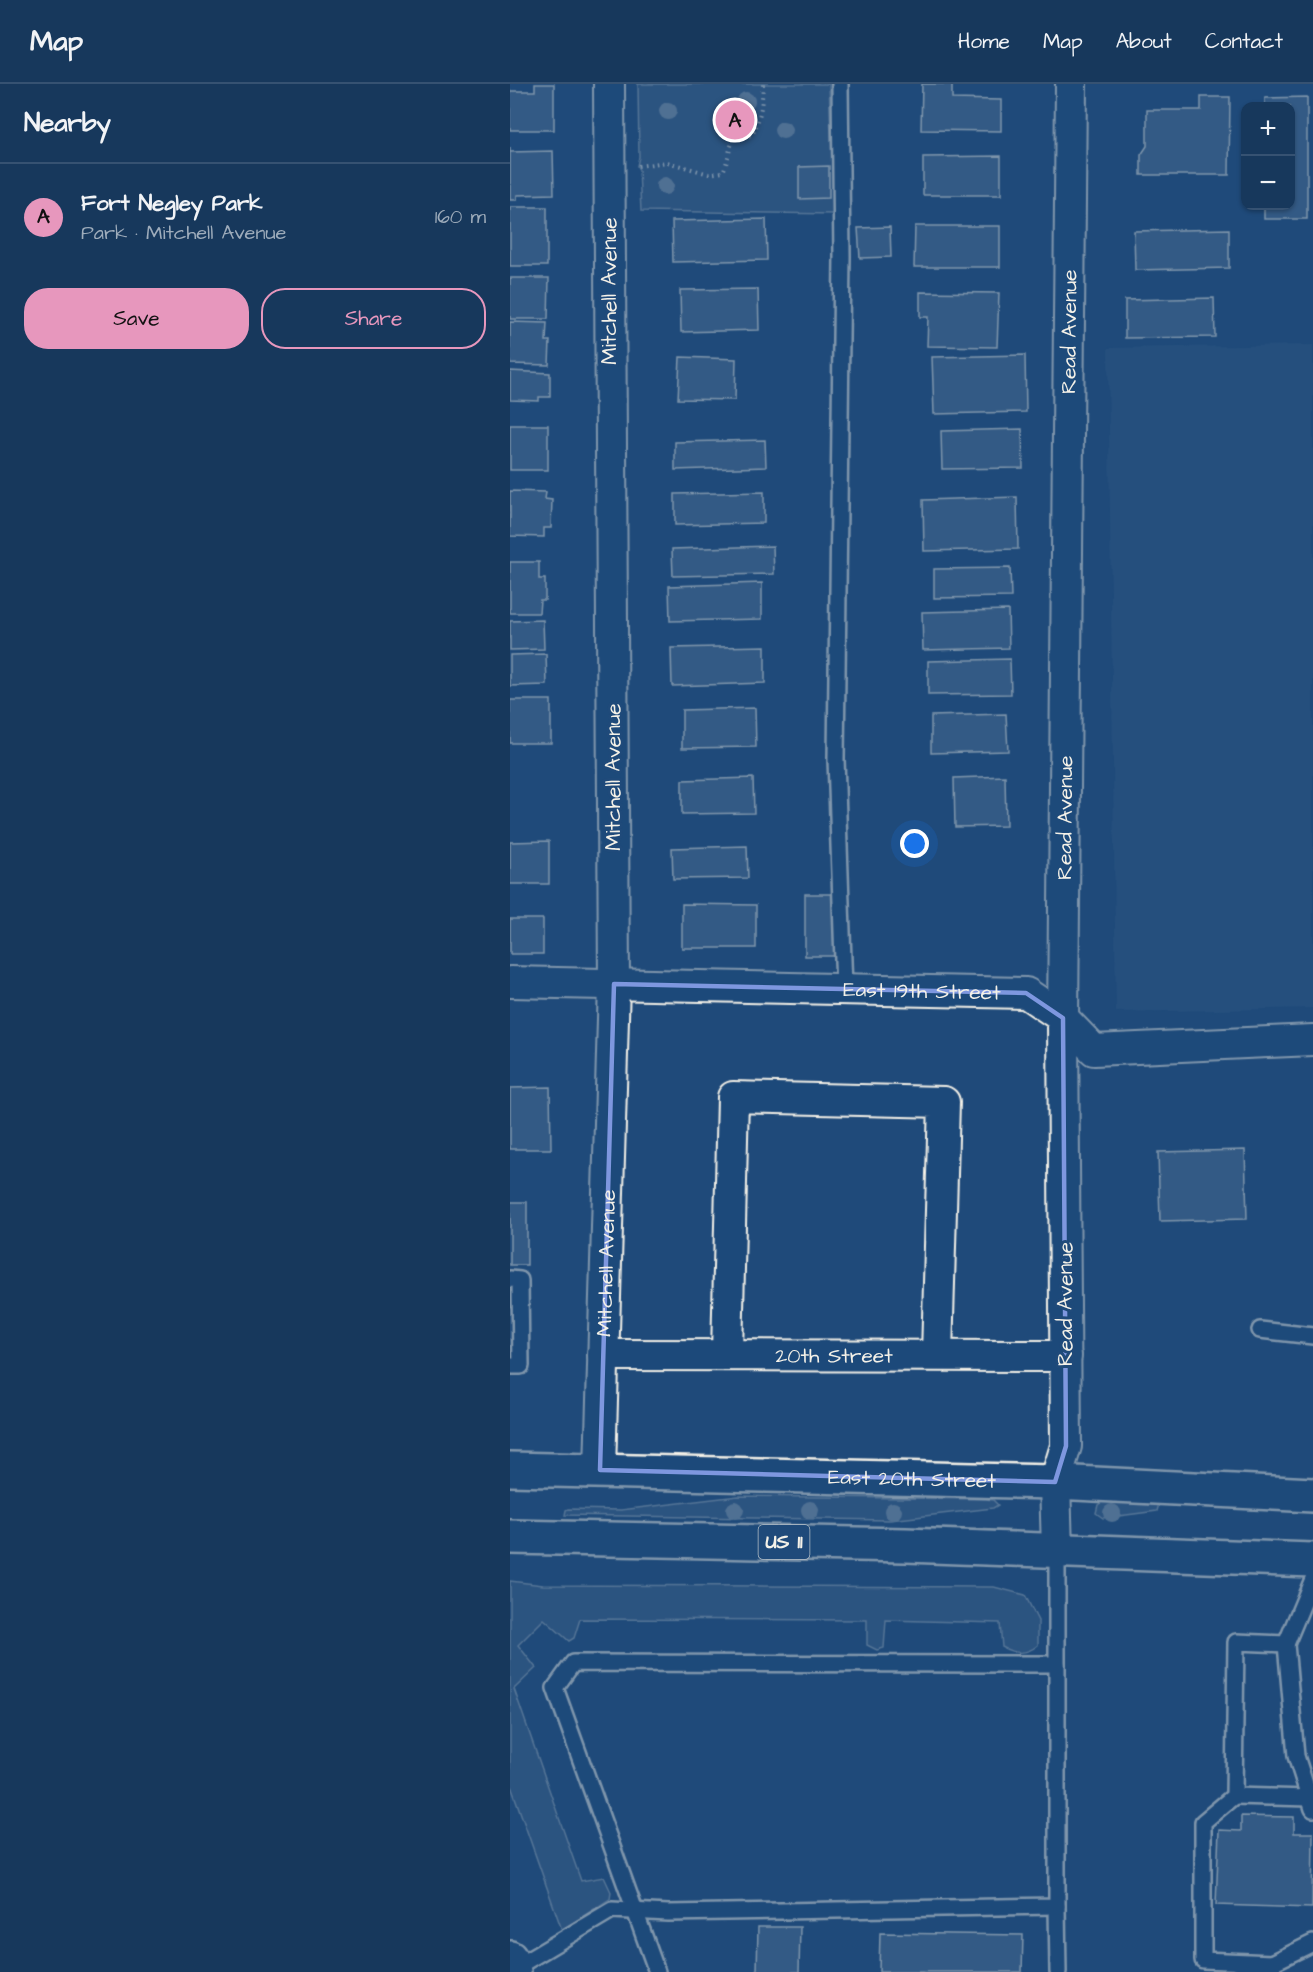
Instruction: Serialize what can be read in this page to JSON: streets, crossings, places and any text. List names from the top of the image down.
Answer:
{
  "streets": {
    "main road": ["East 20th Street", "US 11"],
    "street": [
      "Mitchell Avenue",
      "Read Avenue",
      "East 19th Street",
      "20th Street"
    ]
  },
  "crossings": [
    ["Mitchell Avenue", "East 19th Street"],
    ["Mitchell Avenue", "20th Street"],
    ["Mitchell Avenue", "East 20th Street"],
    ["Read Avenue", "East 19th Street"],
    ["Read Avenue", "20th Street"],
    ["Read Avenue", "East 20th Street"],
    ["Read Avenue", "US 11"]
  ],
  "page": {
    "header": "Map",
    "nav": [
      "Home",
      "Map",
      "About",
      "Contact"
    ],
    "heading": "Nearby",
    "pins": "A",
    "map_buttons": ["+", "−"],
    "list": [
      {
        "mark": "A",
        "name": "Fort Negley Park",
        "note": "Park · Mitchell Avenue",
        "value": "160 m"
      }
    ],
    "buttons": ["Save", "Share"]
  }
}
